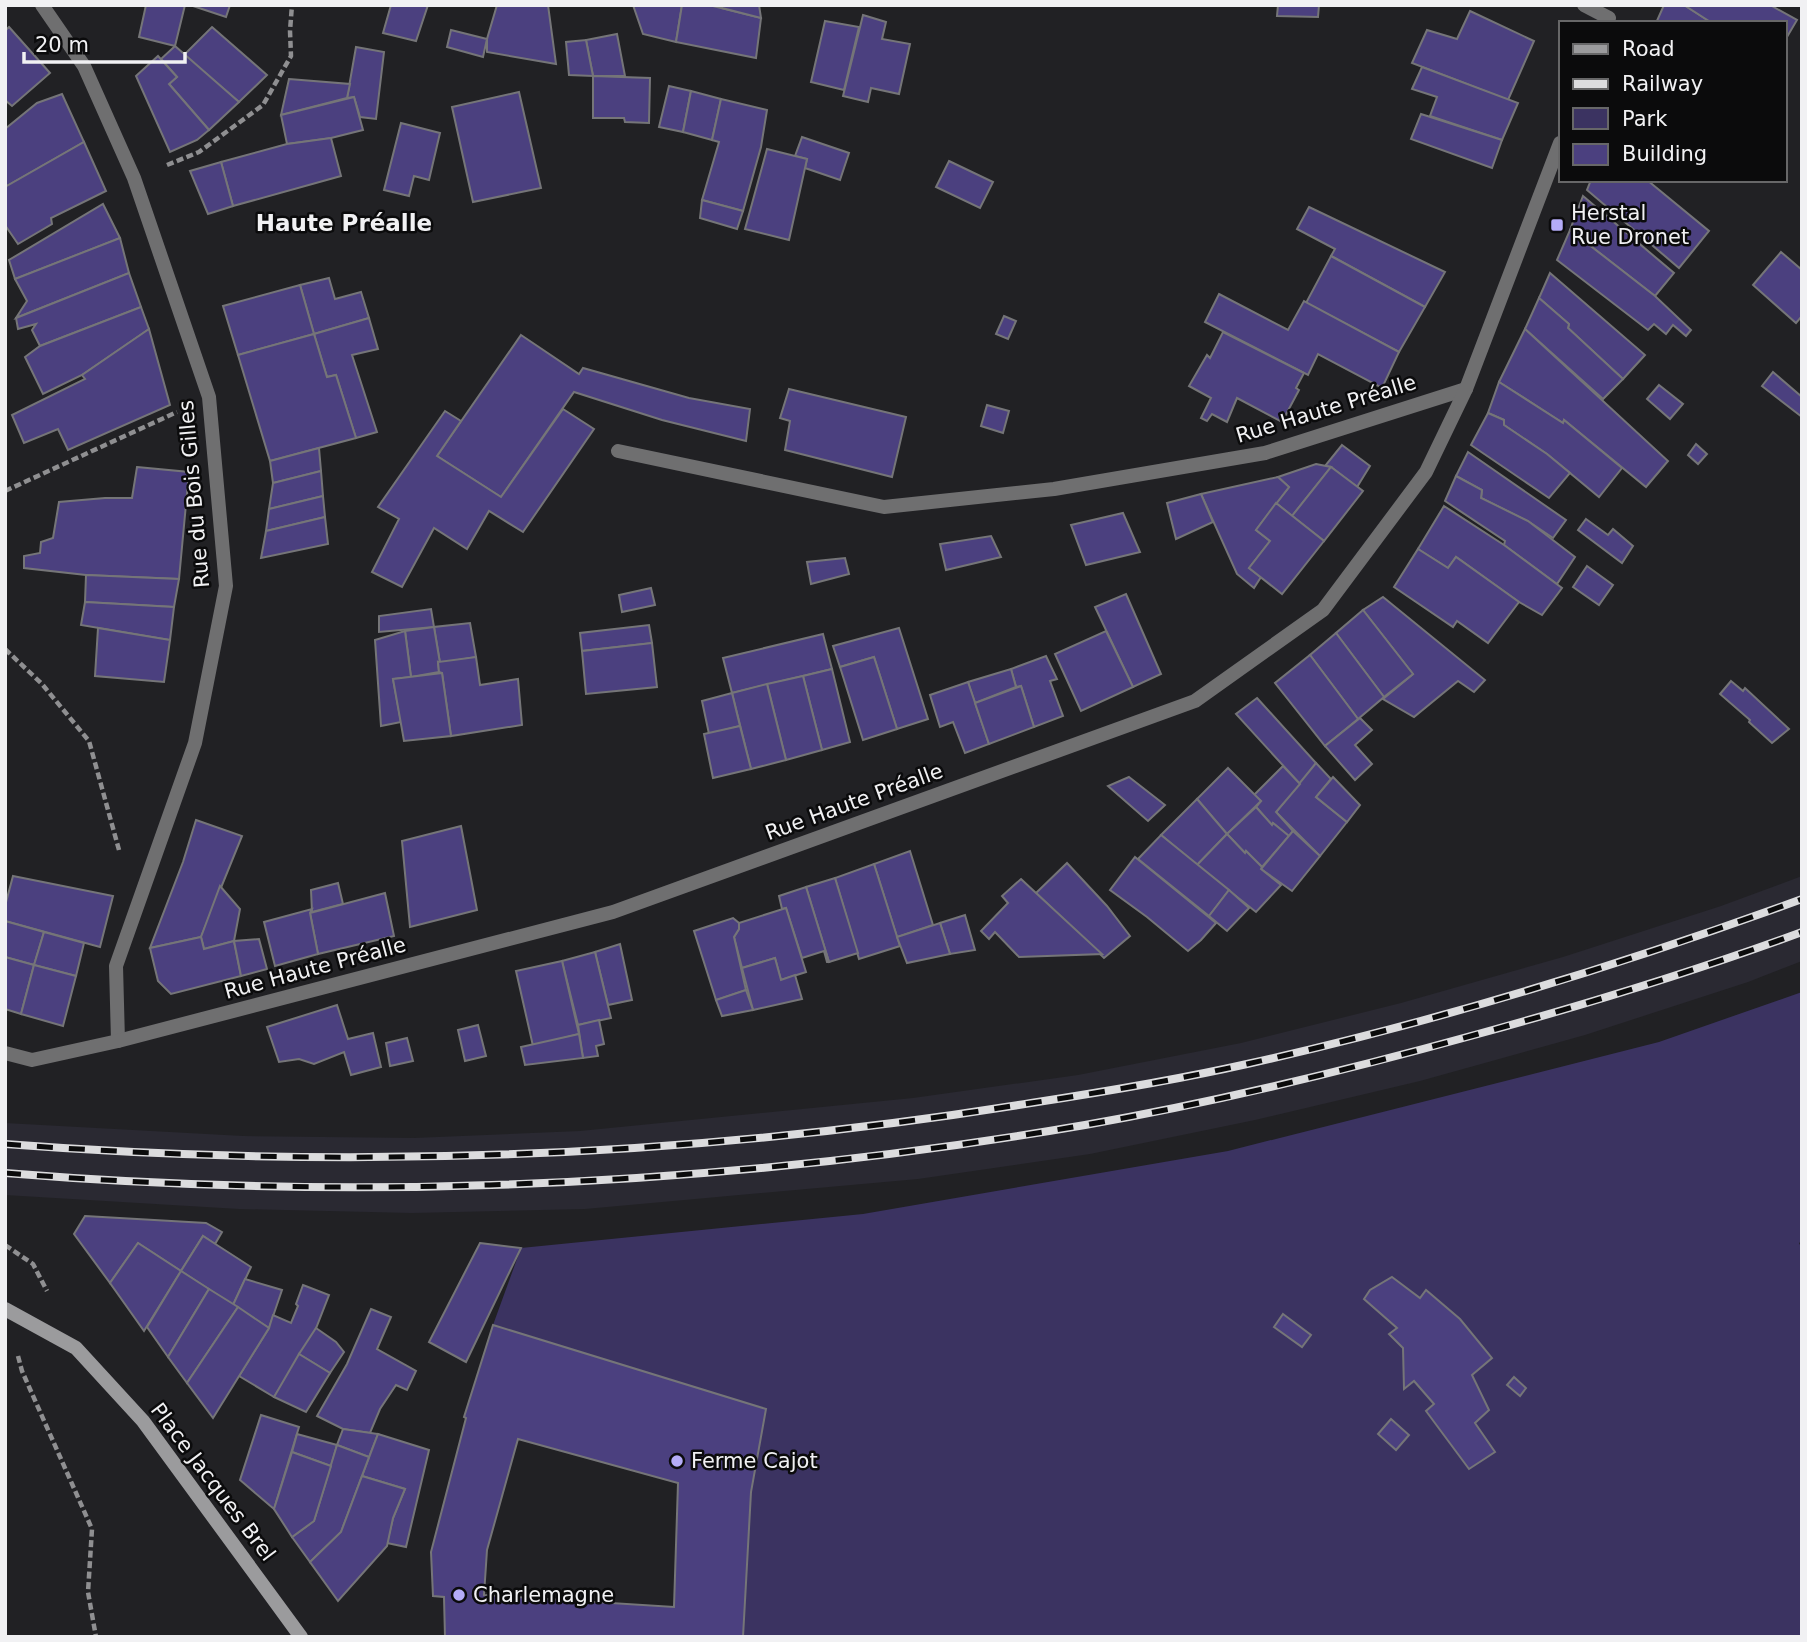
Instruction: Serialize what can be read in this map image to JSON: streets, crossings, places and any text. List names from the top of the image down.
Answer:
{
  "streets": {
    "street": ["Rue Haute Préalle", "Rue du Bois Gilles", "Place Jacques Brel"]
  },
  "crossings": [
    ["Rue Haute Préalle", "Rue du Bois Gilles"]
  ],
  "districts": ["Haute Préalle"],
  "places": {
    "transit": ["Herstal Rue Dronet"],
    "other": ["Ferme Cajot", "Charlemagne"]
  },
  "legend": [
    "Road",
    "Railway",
    "Park",
    "Building"
  ],
  "scale_bar": "20 m"
}
